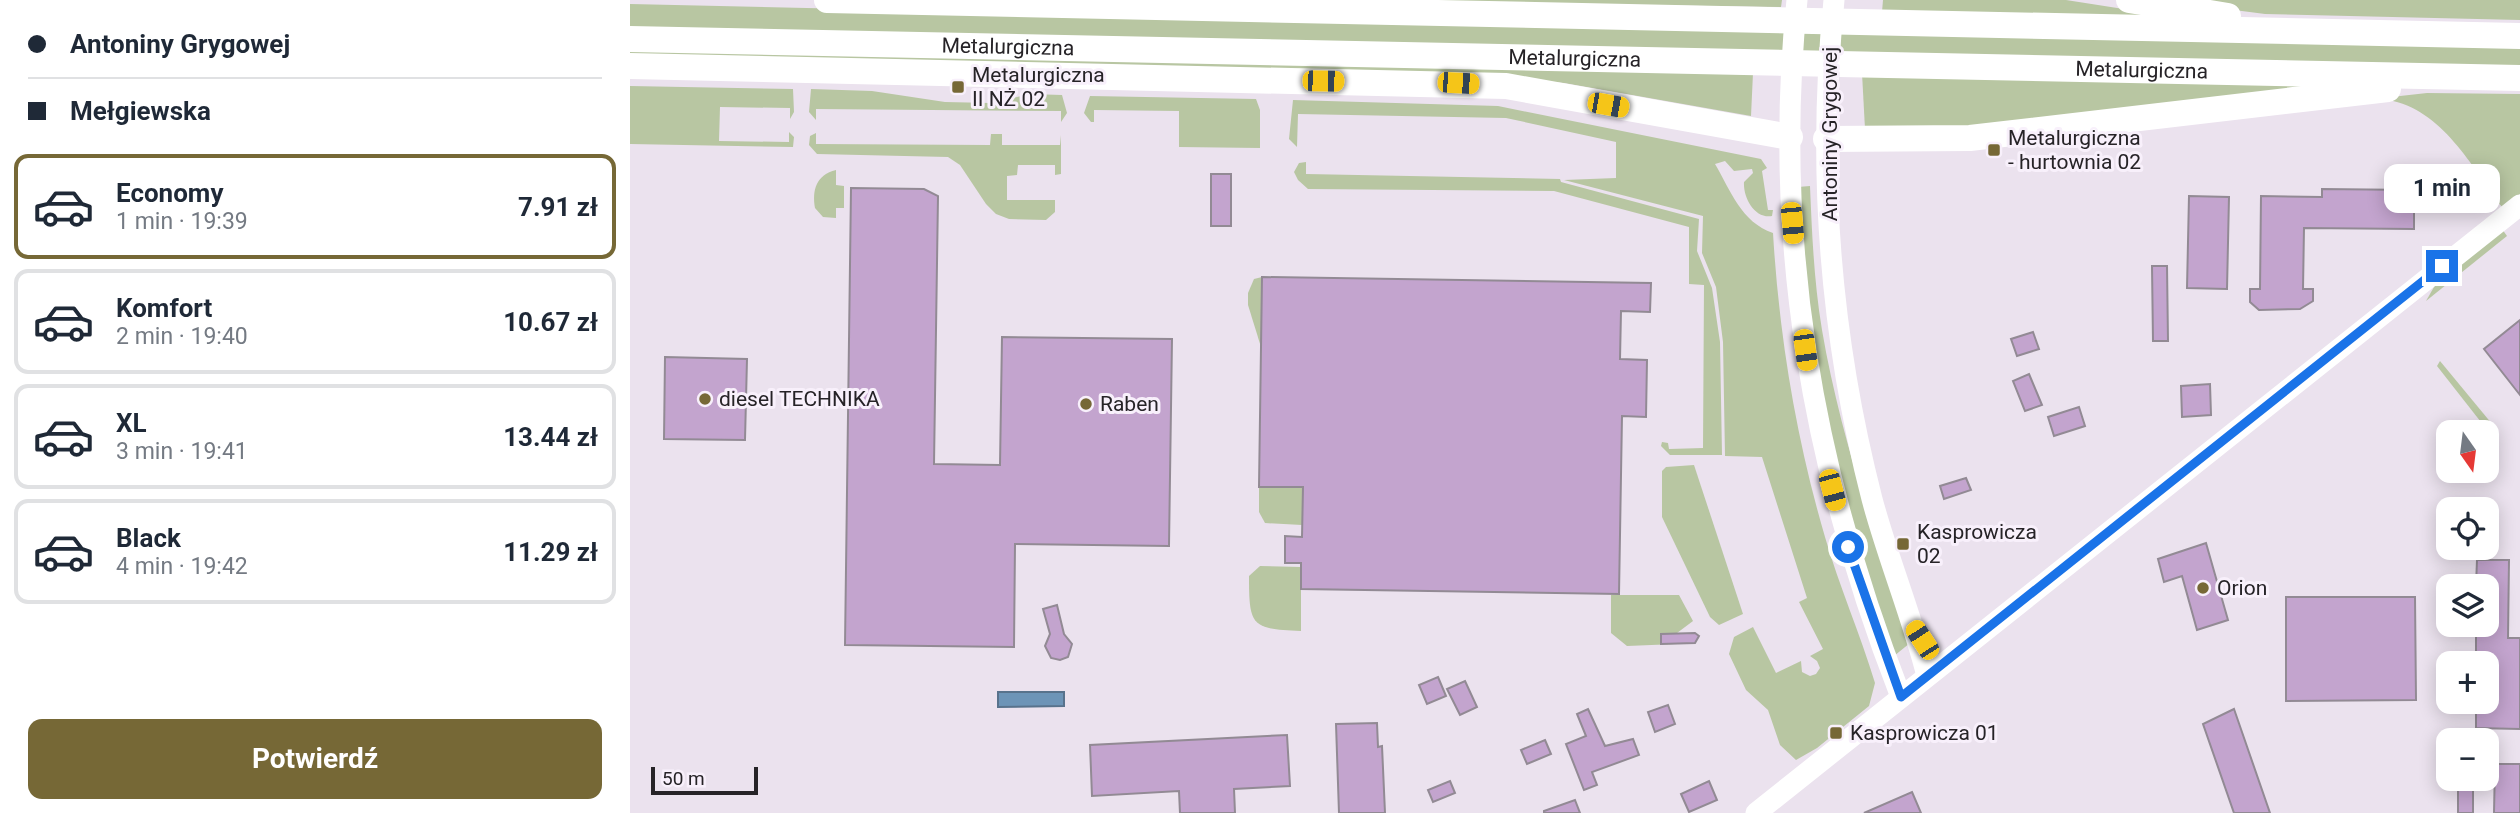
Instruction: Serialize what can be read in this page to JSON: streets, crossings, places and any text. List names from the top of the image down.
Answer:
{
  "streets": {
    "main road": ["Metalurgiczna"],
    "street": ["Antoniny Grygowej"]
  },
  "places": {
    "transit": [
      "Metalurgiczna II NŻ 02",
      "Metalurgiczna - hurtownia 02",
      "Kasprowicza 02",
      "Kasprowicza 01"
    ],
    "other": ["diesel TECHNIKA", "Raben", "Orion"]
  },
  "scale_bar": "50 m",
  "north": "bottom",
  "page": {
    "banner": ["Antoniny Grygowej", "Mełgiewska"],
    "list": [
      {
        "name": "Economy",
        "note": "1 min · 19:39",
        "value": "7.91 zł"
      },
      {
        "name": "Komfort",
        "note": "2 min · 19:40",
        "value": "10.67 zł"
      },
      {
        "name": "XL",
        "note": "3 min · 19:41",
        "value": "13.44 zł"
      },
      {
        "name": "Black",
        "note": "4 min · 19:42",
        "value": "11.29 zł"
      }
    ],
    "bubble": "1 min",
    "map_buttons": ["+", "−"],
    "buttons": "Potwierdź",
    "scale": "50 m"
  }
}
